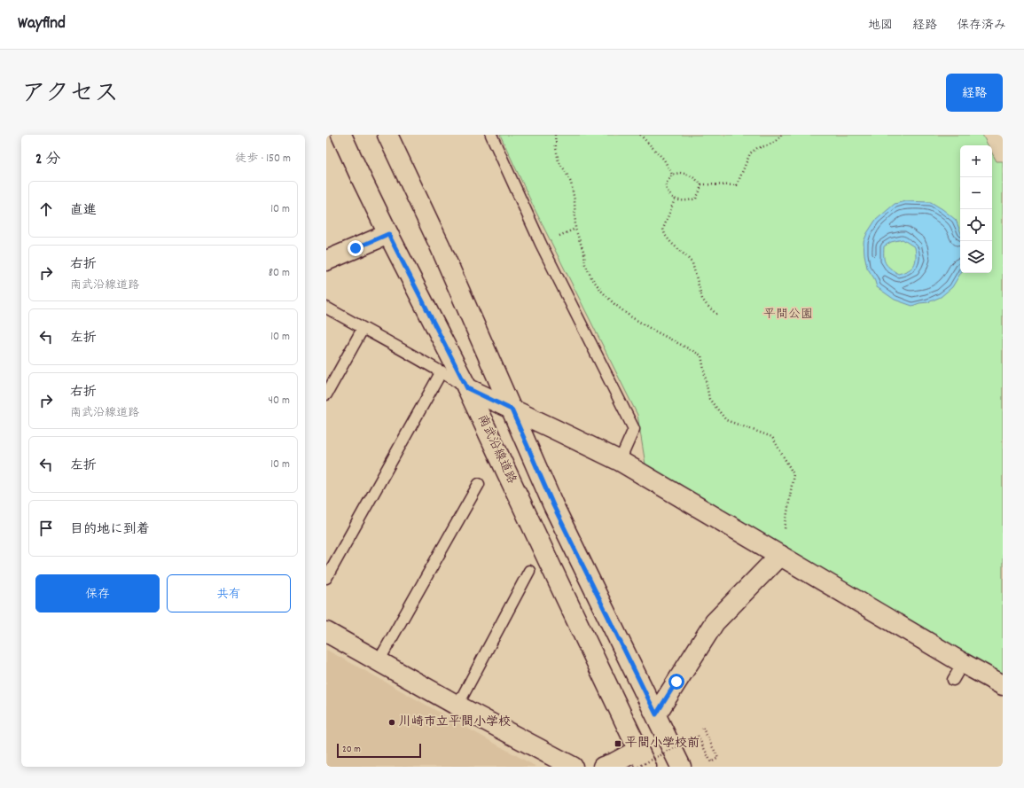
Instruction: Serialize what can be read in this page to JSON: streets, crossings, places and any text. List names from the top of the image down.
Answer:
{
  "streets": {
    "street": ["南武沿線道路"]
  },
  "parks": ["平間公園"],
  "places": {
    "other": ["川崎市立平間小学校"],
    "transit": ["平間小学校前"]
  },
  "scale_bar": "20 m",
  "page": {
    "header": "Wayfind",
    "nav": ["地図", "経路", "保存済み"],
    "title": "アクセス",
    "buttons": [
      "経路",
      ["保存", "共有"]
    ],
    "heading": ["2 分", "徒歩 · 150 m"],
    "map_buttons": ["+", "−"],
    "list": [
      ["直進", "10 m"],
      ["右折", "南武沿線道路", "80 m"],
      ["左折", "10 m"],
      ["右折", "南武沿線道路", "40 m"],
      ["左折", "10 m"],
      "目的地に到着"
    ],
    "scale": "20 m"
  }
}
